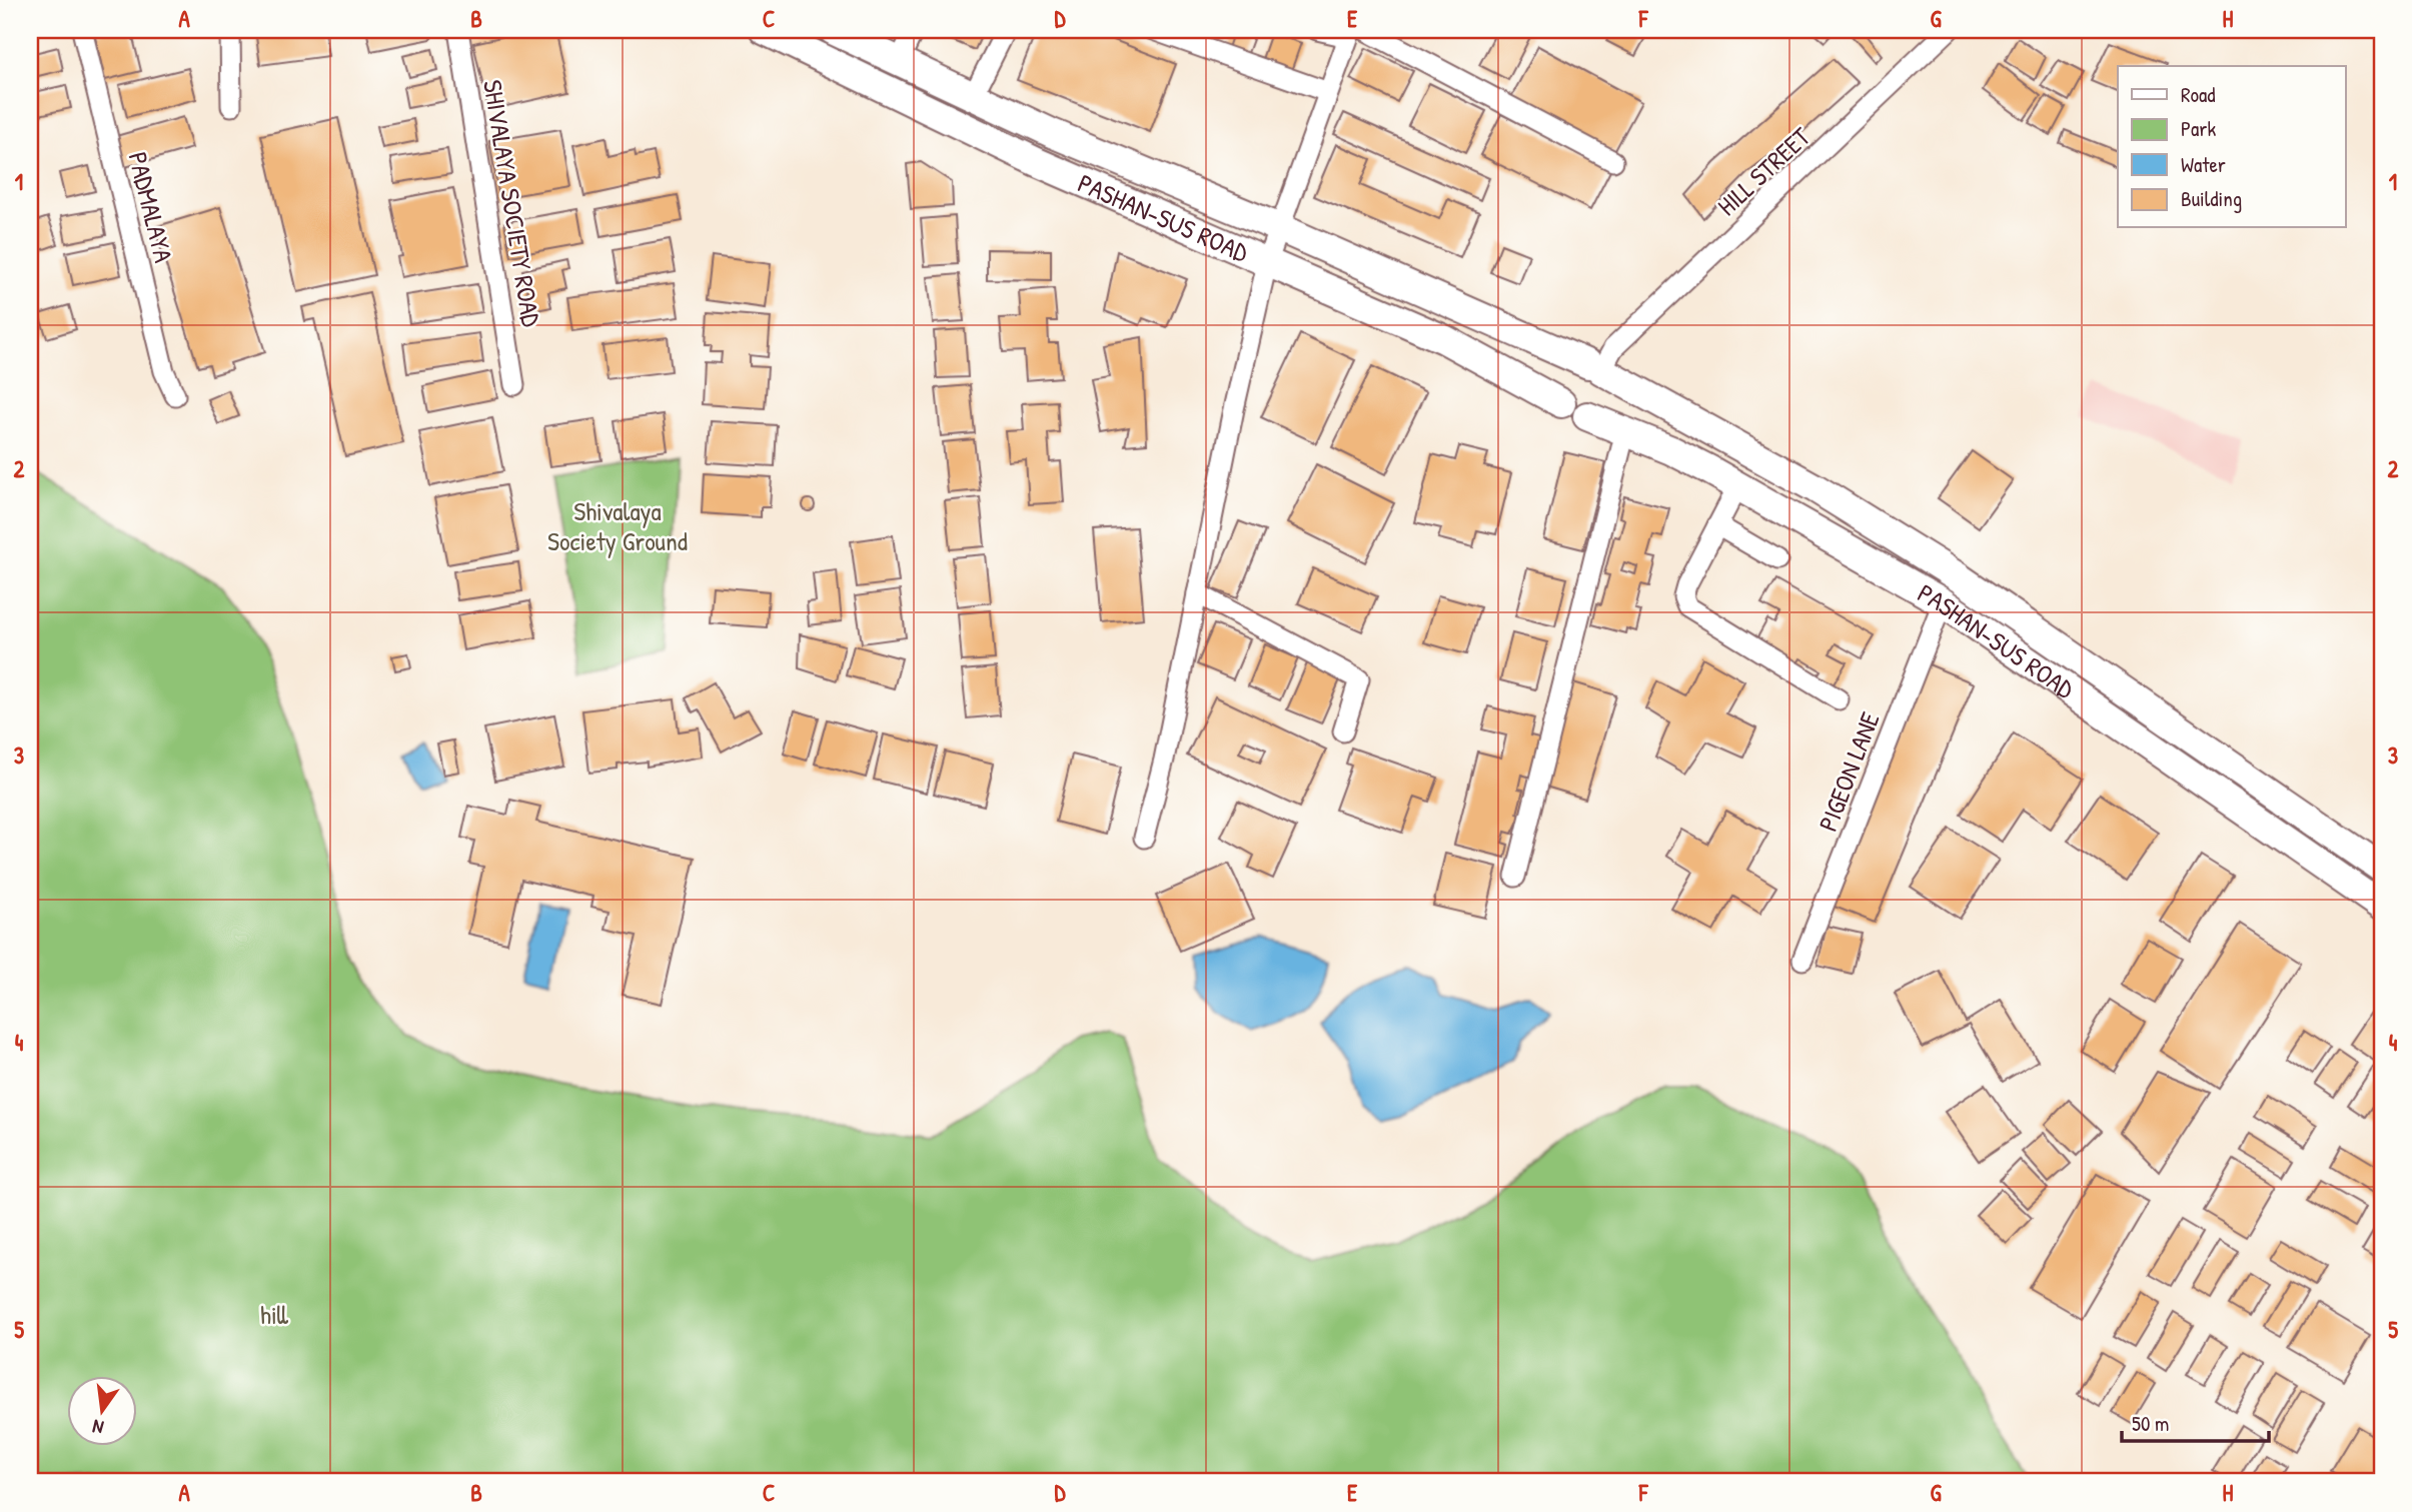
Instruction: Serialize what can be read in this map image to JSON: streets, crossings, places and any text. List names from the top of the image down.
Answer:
{
  "streets": {
    "main road": ["PASHAN-SUS ROAD"],
    "street": [
      "HILL STREET",
      "SHIVALAYA SOCIETY ROAD",
      "PADMALAYA",
      "PIGEON LANE"
    ]
  },
  "crossings": [
    ["HILL STREET", "PASHAN-SUS ROAD"],
    ["PASHAN-SUS ROAD", "PIGEON LANE"]
  ],
  "parks": ["Shivalaya Society Ground", "hill"],
  "legend": [
    "Road",
    "Park",
    "Water",
    "Building"
  ],
  "scale_bar": "50 m",
  "north": "bottom",
  "grid": {
    "columns": [
      "A",
      "B",
      "C",
      "D",
      "E",
      "F",
      "G",
      "H"
    ],
    "rows": [
      "1",
      "2",
      "3",
      "4",
      "5"
    ]
  }
}
